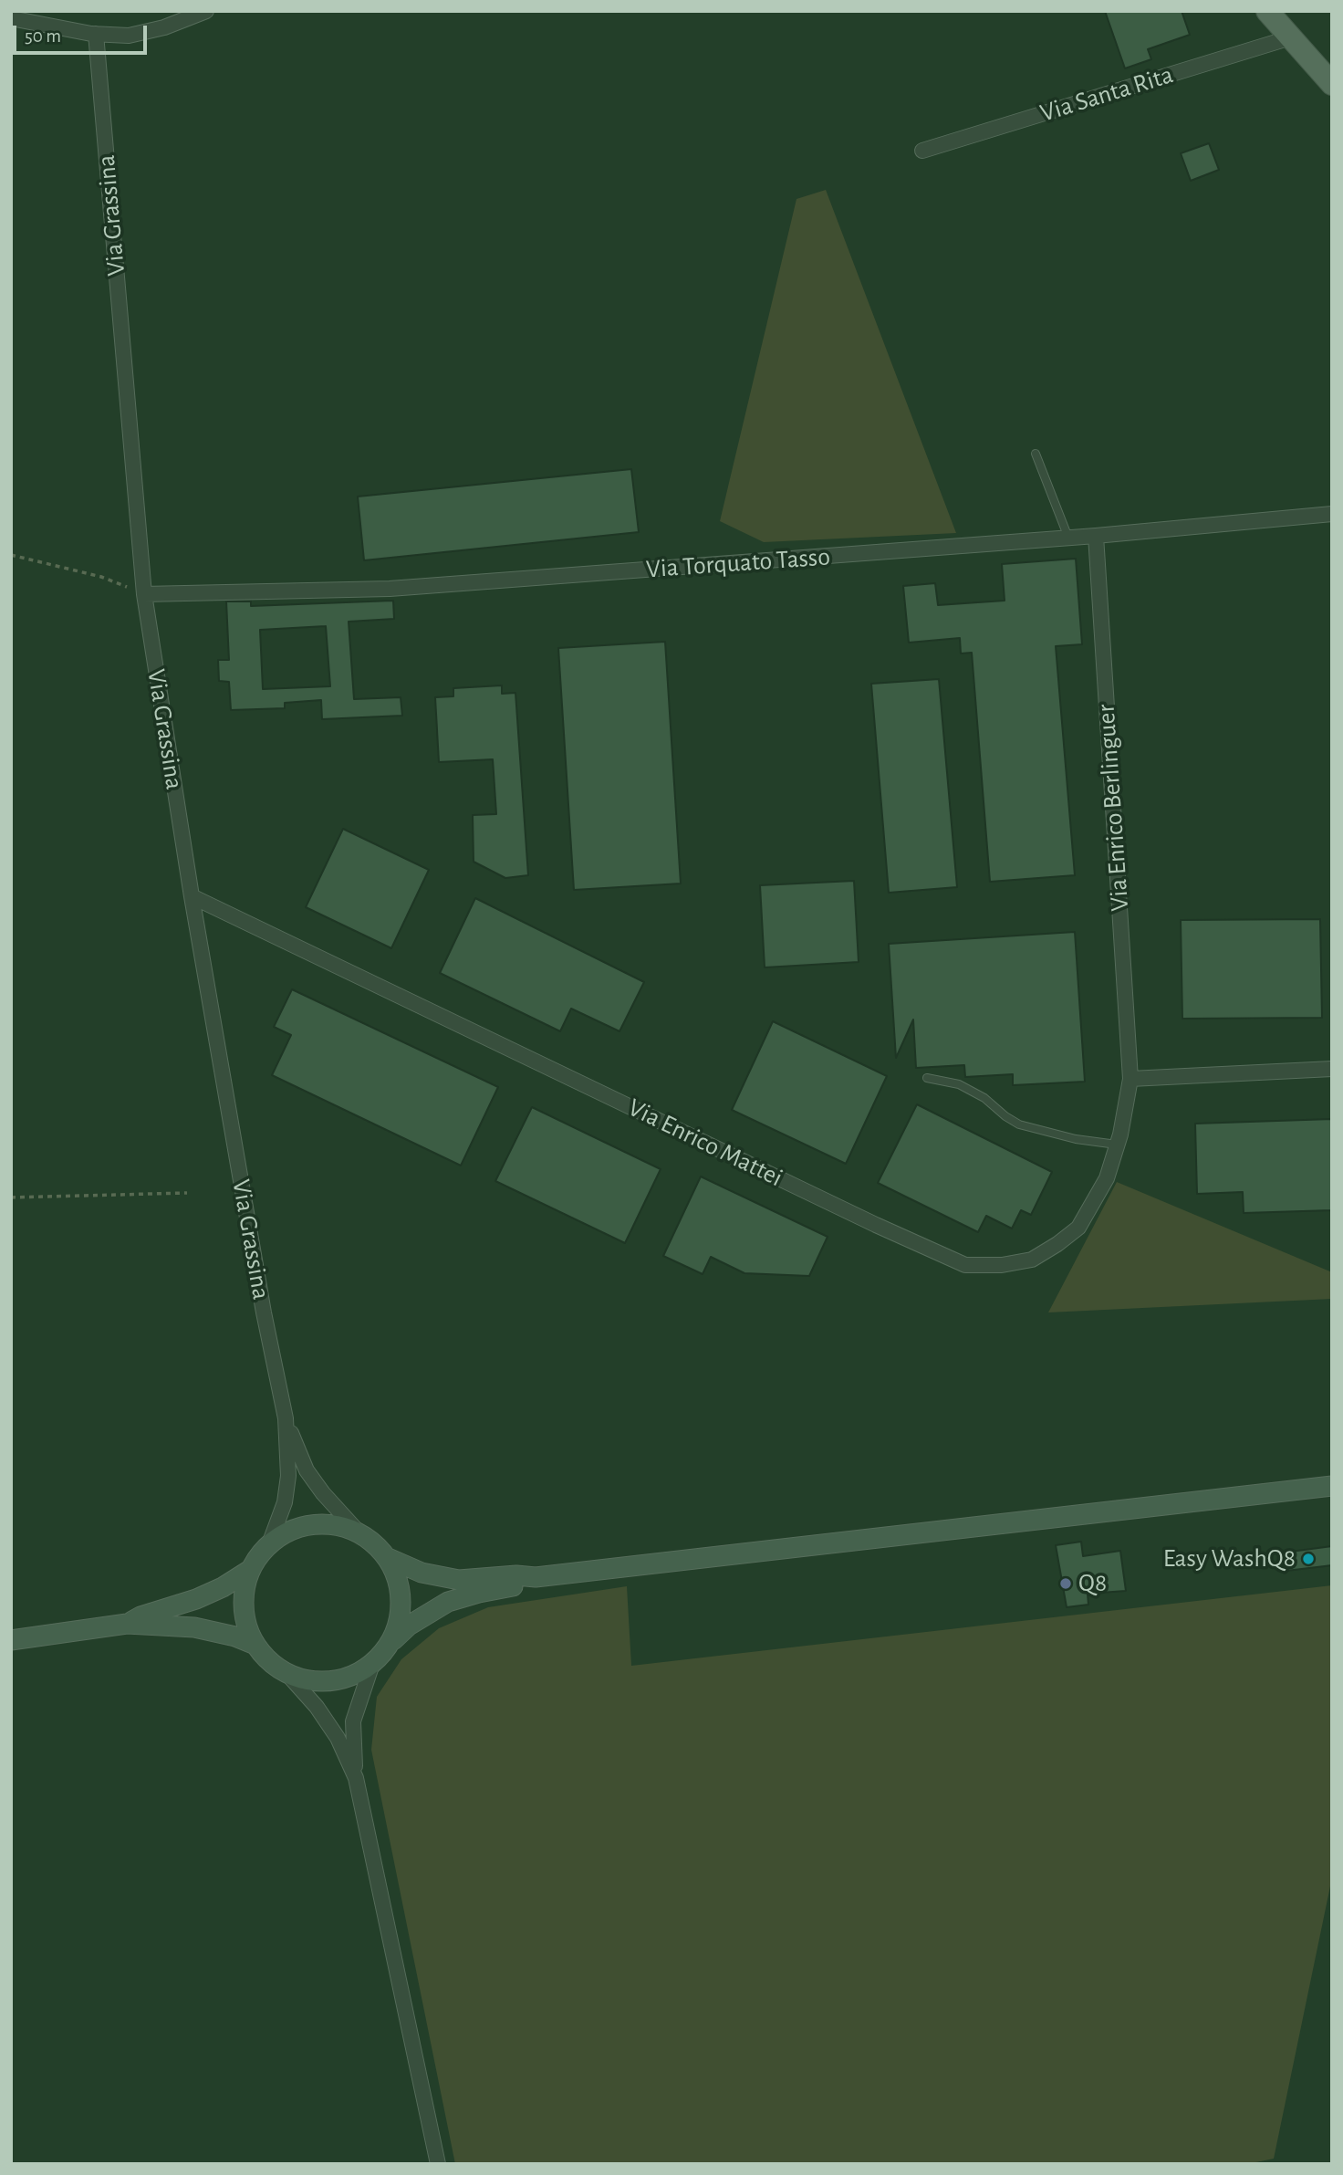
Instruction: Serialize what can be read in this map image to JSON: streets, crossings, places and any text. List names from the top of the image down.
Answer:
{
  "streets": {
    "street": [
      "Via Santa Rita",
      "Via Grassina",
      "Via Torquato Tasso",
      "Via Enrico Berlinguer",
      "Via Enrico Mattei"
    ]
  },
  "crossings": [
    ["Via Grassina", "Via Torquato Tasso"],
    ["Via Grassina", "Via Enrico Mattei"],
    ["Via Torquato Tasso", "Via Enrico Berlinguer"],
    ["Via Enrico Berlinguer", "Via Enrico Mattei"]
  ],
  "places": ["Easy WashQ8", "Q8"],
  "scale_bar": "50 m"
}
